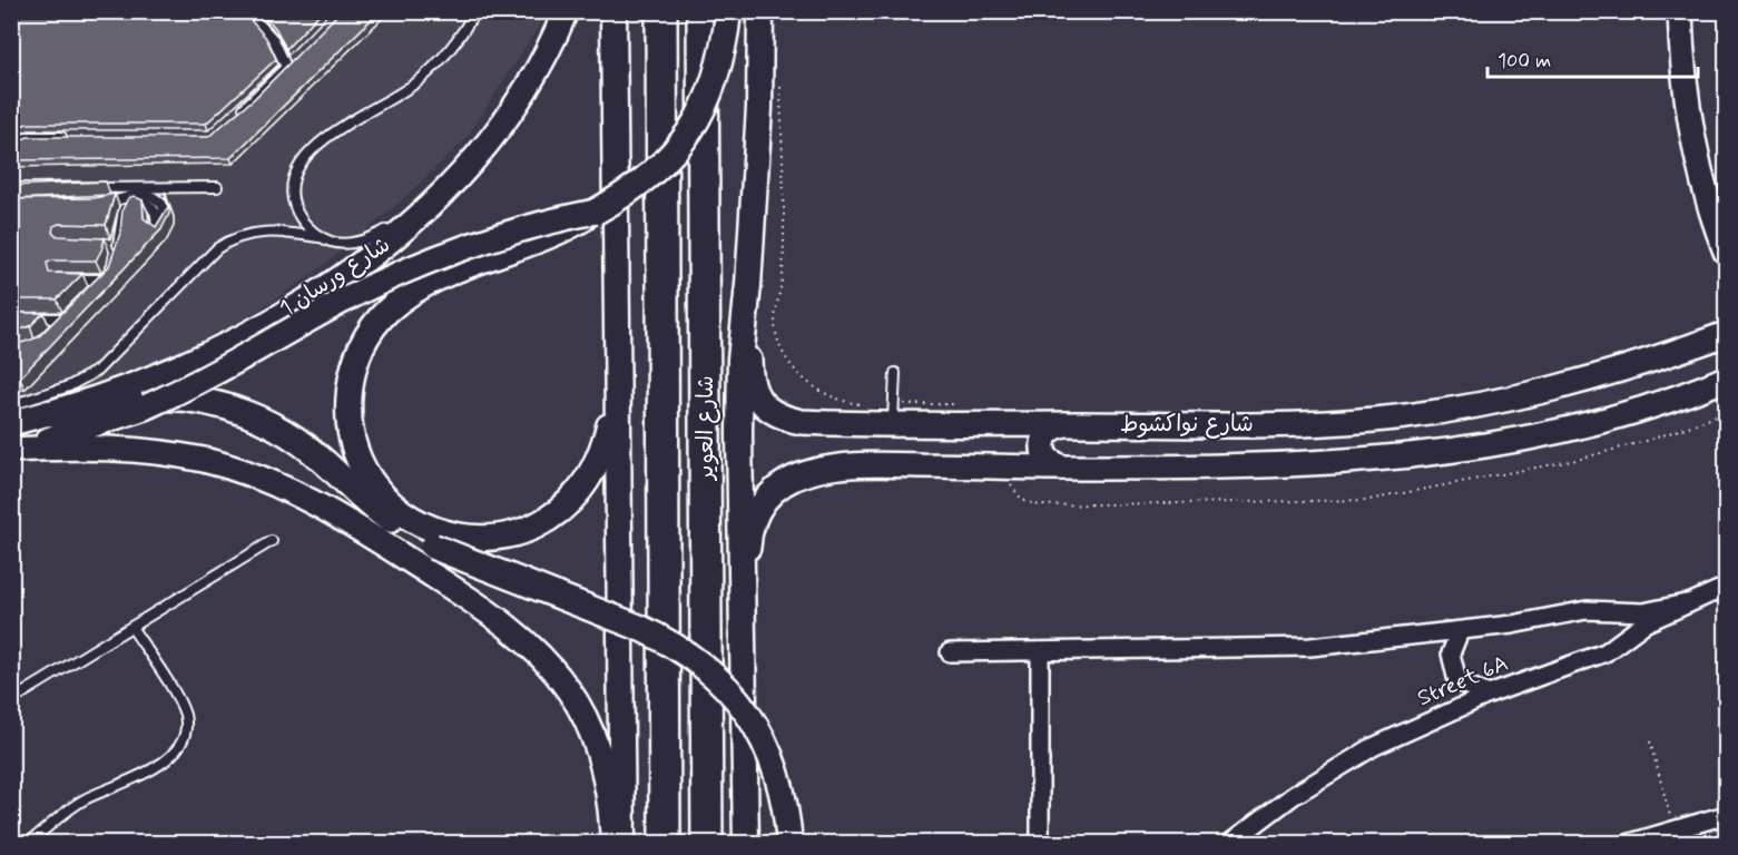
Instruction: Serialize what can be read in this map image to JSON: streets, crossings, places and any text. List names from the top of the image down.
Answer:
{
  "streets": {
    "highway": ["شارع العوير"],
    "street": ["شارع ورسان 1", "شارع نواكشوط", "Street 6A"]
  },
  "scale_bar": "100 m"
}
